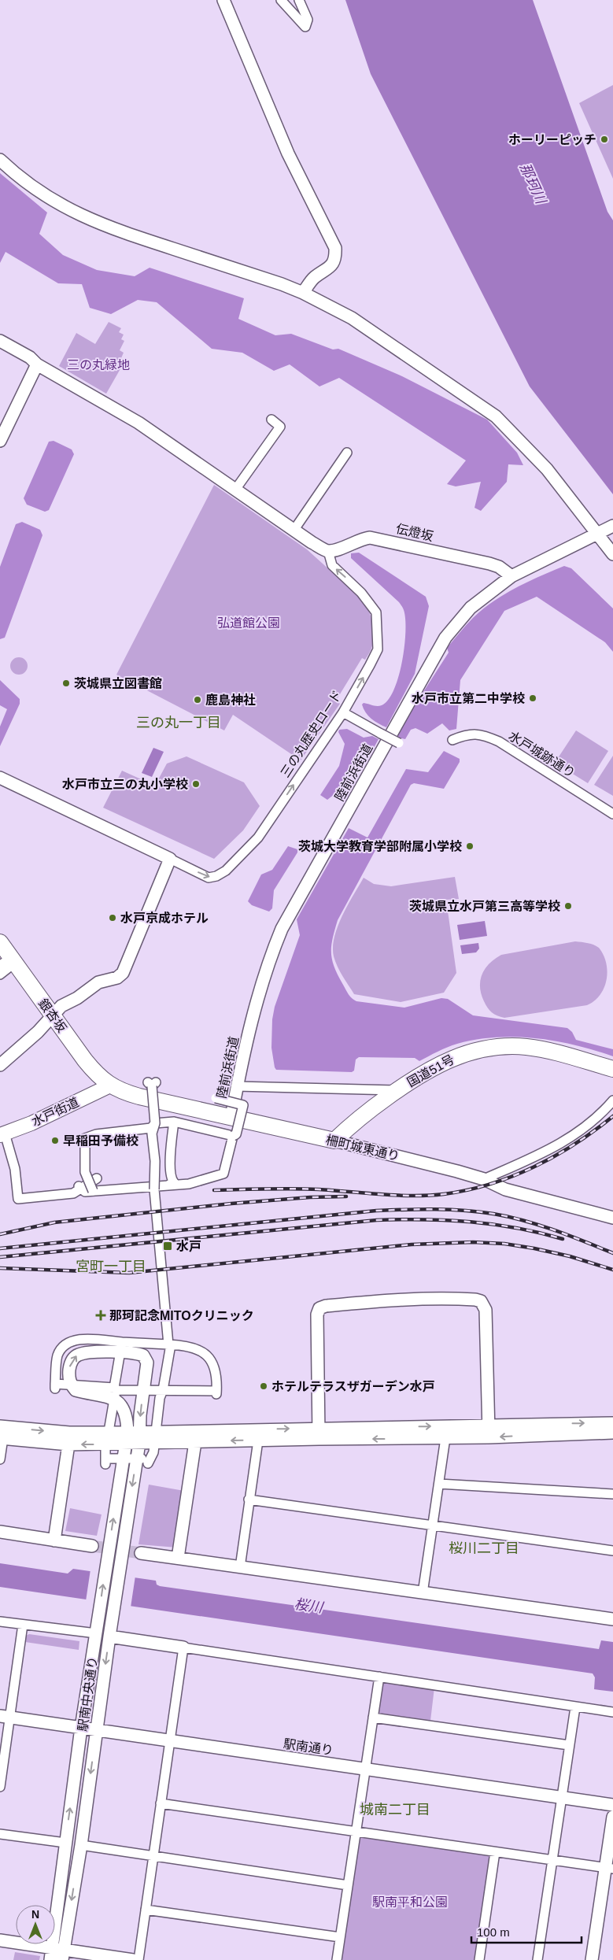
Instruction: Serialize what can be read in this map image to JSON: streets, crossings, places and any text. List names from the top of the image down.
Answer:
{
  "streets": {
    "highway": ["銀杏坂", "国道51号", "柵町城東通り"],
    "main road": ["水戸街道"],
    "street": [
      "伝燈坂",
      "三の丸歴史ロード",
      "水戸城跡通り",
      "陸前浜街道",
      "駅南中央通り",
      "駅南通り"
    ]
  },
  "crossings": [
    ["伝燈坂", "三の丸歴史ロード"],
    ["伝燈坂", "陸前浜街道"],
    ["陸前浜街道", "柵町城東通り"],
    ["銀杏坂", "水戸街道"],
    ["銀杏坂", "柵町城東通り"],
    ["国道51号", "柵町城東通り"],
    ["水戸街道", "柵町城東通り"],
    ["駅南中央通り", "駅南通り"]
  ],
  "districts": [
    "三の丸一丁目",
    "宮町一丁目",
    "桜川二丁目",
    "城南二丁目"
  ],
  "water": ["那珂川", "桜川"],
  "parks": ["三の丸緑地", "弘道館公園", "駅南平和公園"],
  "places": {
    "other": [
      "ホーリーピッチ",
      "茨城県立図書館",
      "水戸市立第二中学校",
      "鹿島神社",
      "水戸市立三の丸小学校",
      "茨城大学教育学部附属小学校",
      "茨城県立水戸第三高等学校",
      "水戸京成ホテル",
      "早稲田予備校",
      "ホテルテラスザガーデン水戸"
    ],
    "transit": ["水戸"],
    "health": ["那珂記念MITOクリニック"]
  },
  "scale_bar": "100 m",
  "north": "top"
}
